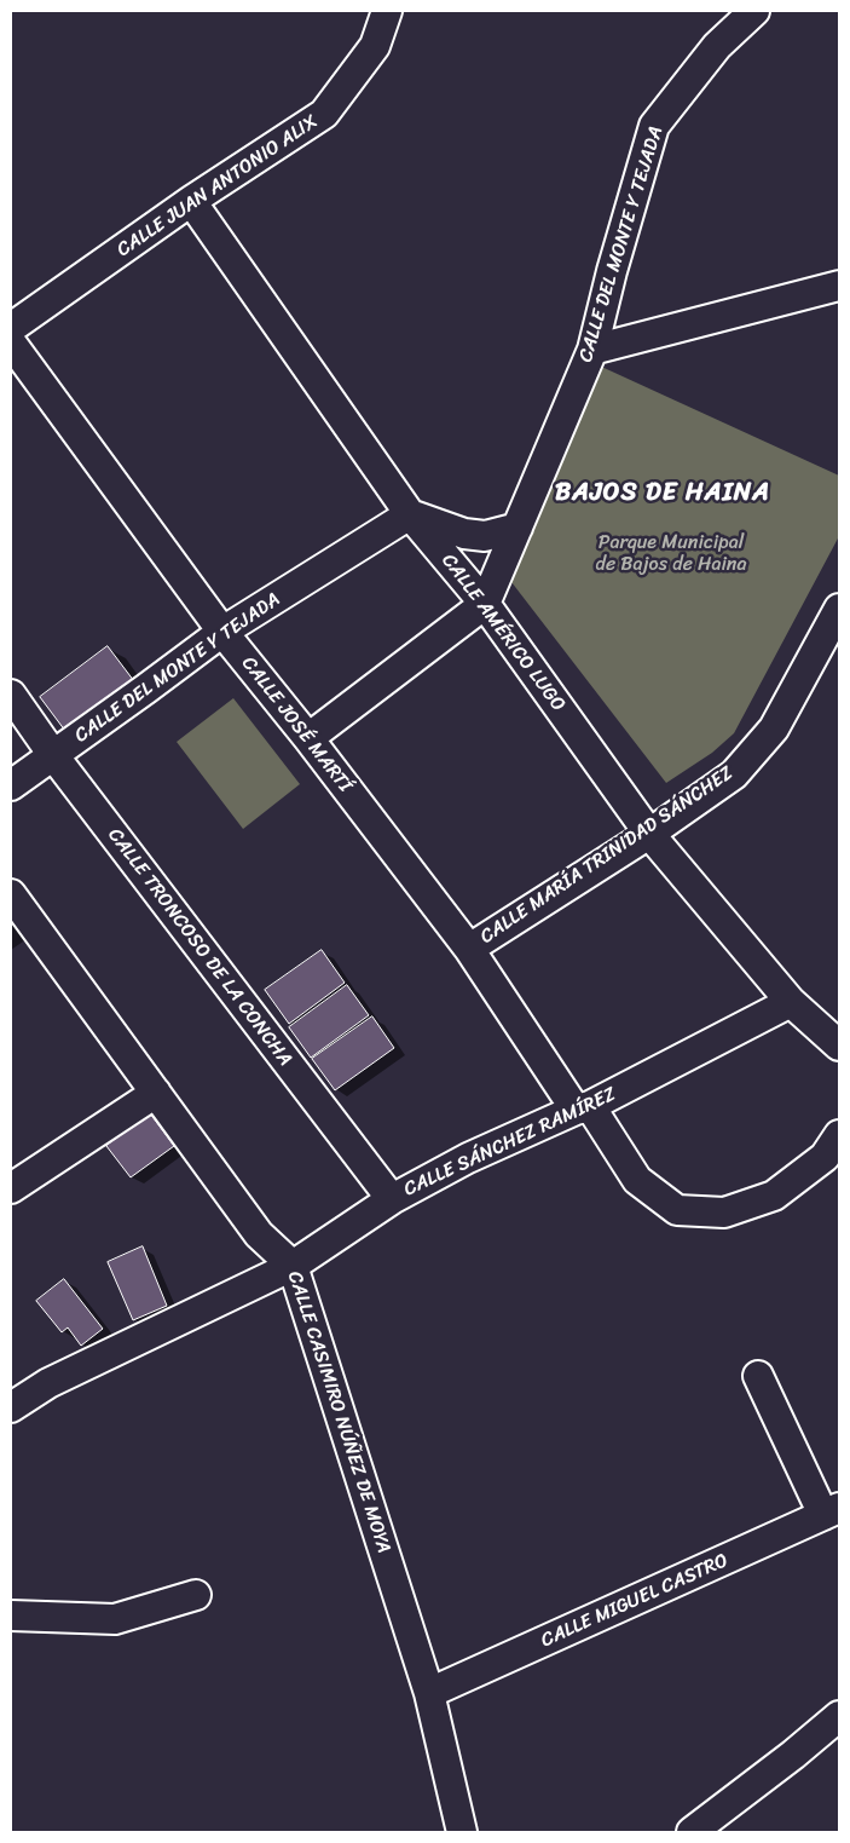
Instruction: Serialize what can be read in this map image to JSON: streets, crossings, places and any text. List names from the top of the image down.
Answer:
{
  "streets": {
    "street": [
      "CALLE JUAN ANTONIO ALIX",
      "CALLE DEL MONTE Y TEJADA",
      "CALLE AMÉRICO LUGO",
      "CALLE JOSÉ MARTÍ",
      "CALLE MARÍA TRINIDAD SÁNCHEZ",
      "CALLE TRONCOSO DE LA CONCHA",
      "CALLE SÁNCHEZ RAMÍREZ",
      "CALLE CASIMIRO NÚÑEZ DE MOYA",
      "CALLE MIGUEL CASTRO"
    ]
  },
  "crossings": [
    ["CALLE JUAN ANTONIO ALIX", "CALLE AMÉRICO LUGO"],
    ["CALLE DEL MONTE Y TEJADA", "CALLE AMÉRICO LUGO"],
    ["CALLE DEL MONTE Y TEJADA", "CALLE JOSÉ MARTÍ"],
    ["CALLE DEL MONTE Y TEJADA", "CALLE TRONCOSO DE LA CONCHA"],
    ["CALLE AMÉRICO LUGO", "CALLE MARÍA TRINIDAD SÁNCHEZ"],
    ["CALLE AMÉRICO LUGO", "CALLE SÁNCHEZ RAMÍREZ"],
    ["CALLE JOSÉ MARTÍ", "CALLE MARÍA TRINIDAD SÁNCHEZ"],
    ["CALLE JOSÉ MARTÍ", "CALLE SÁNCHEZ RAMÍREZ"],
    ["CALLE TRONCOSO DE LA CONCHA", "CALLE SÁNCHEZ RAMÍREZ"],
    ["CALLE SÁNCHEZ RAMÍREZ", "CALLE CASIMIRO NÚÑEZ DE MOYA"],
    ["CALLE CASIMIRO NÚÑEZ DE MOYA", "CALLE MIGUEL CASTRO"]
  ],
  "districts": ["BAJOS DE HAINA"],
  "parks": ["Parque Municipal de Bajos de Haina"]
}
